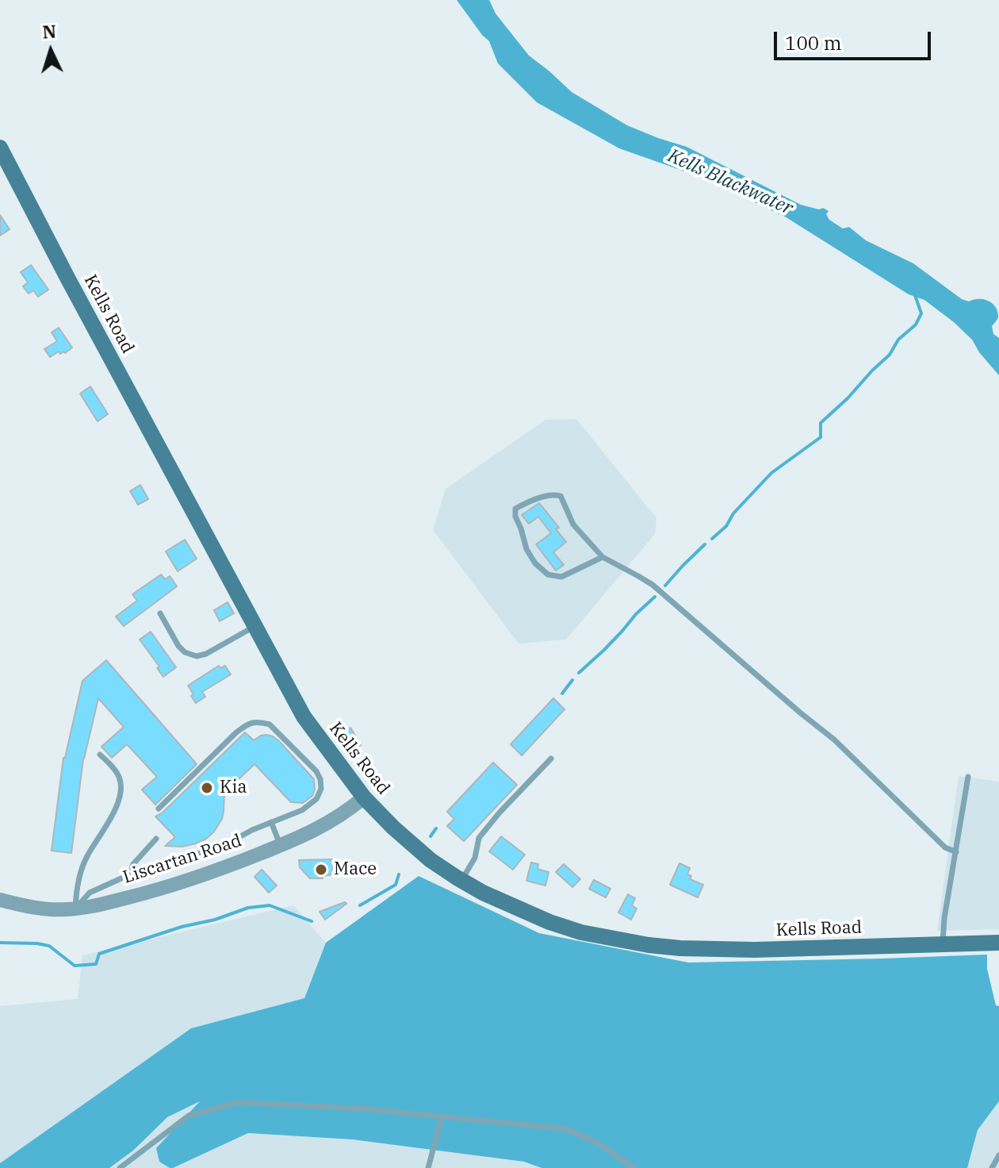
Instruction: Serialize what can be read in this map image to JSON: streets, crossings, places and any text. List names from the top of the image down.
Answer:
{
  "streets": {
    "main road": ["Kells Road"],
    "street": ["Liscartan Road"]
  },
  "crossings": [
    ["Kells Road", "Liscartan Road"]
  ],
  "water": ["Kells Blackwater"],
  "places": ["Kia", "Mace"],
  "scale_bar": "100 m",
  "north": "top"
}
